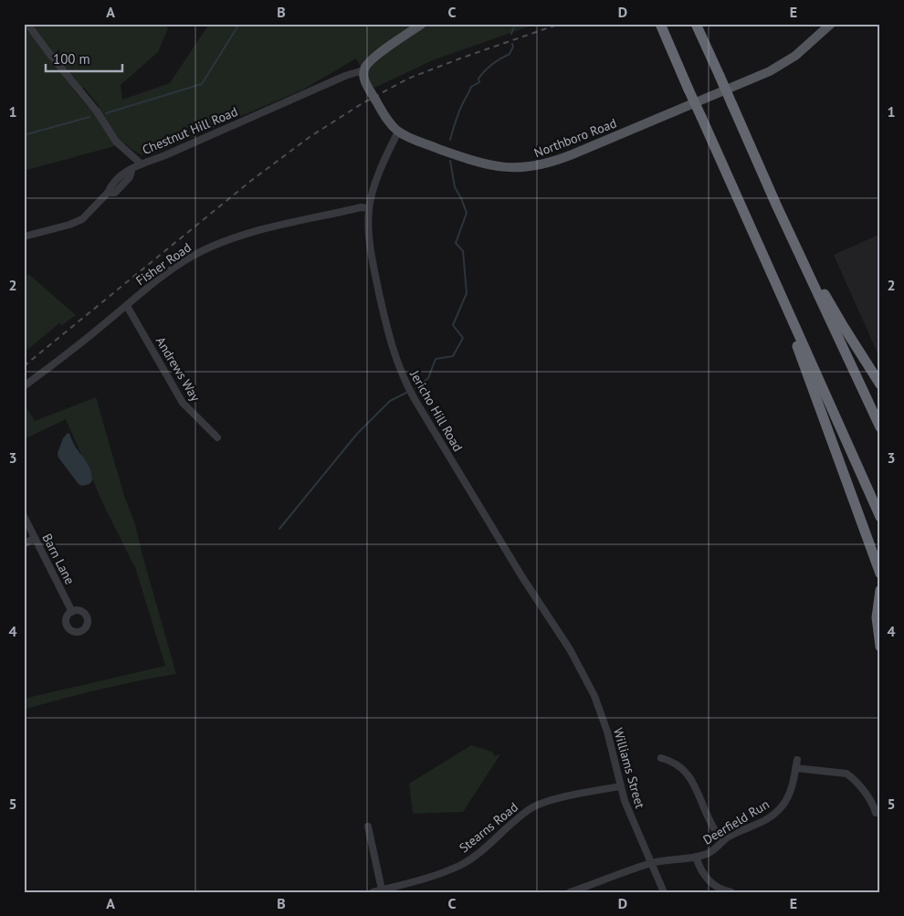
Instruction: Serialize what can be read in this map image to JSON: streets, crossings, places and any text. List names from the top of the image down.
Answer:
{
  "streets": {
    "main road": ["Northboro Road"],
    "street": [
      "Chestnut Hill Road",
      "Fisher Road",
      "Andrews Way",
      "Jericho Hill Road",
      "Barn Lane",
      "Williams Street",
      "Deerfield Run",
      "Stearns Road"
    ]
  },
  "crossings": [
    ["Chestnut Hill Road", "Northboro Road"],
    ["Northboro Road", "Jericho Hill Road"],
    ["Fisher Road", "Andrews Way"],
    ["Fisher Road", "Jericho Hill Road"],
    ["Jericho Hill Road", "Williams Street"],
    ["Williams Street", "Deerfield Run"],
    ["Williams Street", "Stearns Road"]
  ],
  "scale_bar": "100 m",
  "grid": {
    "columns": [
      "A",
      "B",
      "C",
      "D",
      "E"
    ],
    "rows": [
      "1",
      "2",
      "3",
      "4",
      "5"
    ]
  }
}
